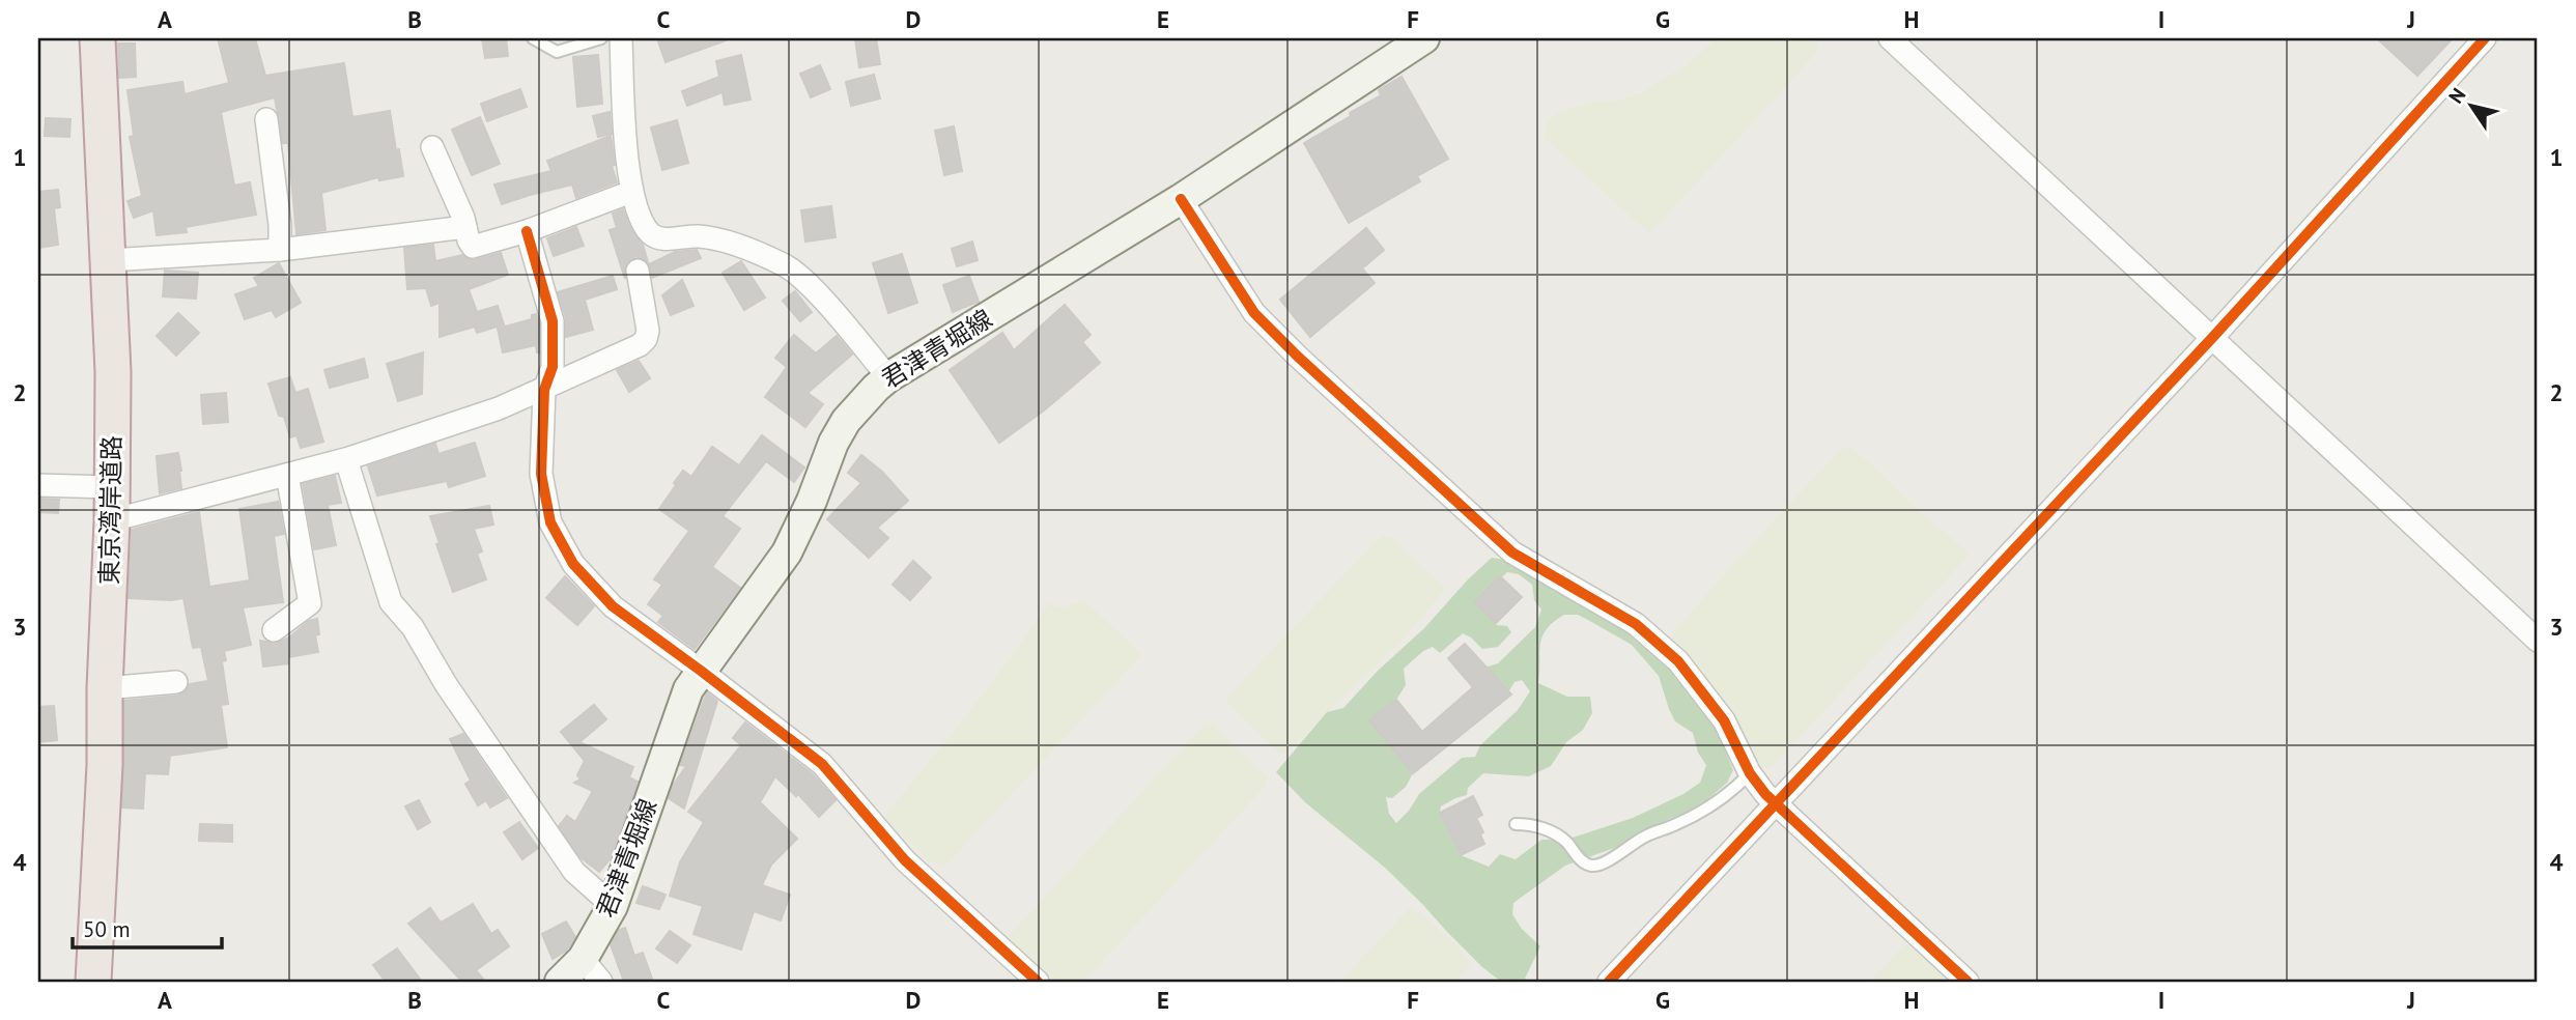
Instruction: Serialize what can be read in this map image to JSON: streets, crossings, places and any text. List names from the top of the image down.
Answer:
{
  "streets": {
    "highway": ["東京湾岸道路"],
    "main road": ["君津青堀線"]
  },
  "scale_bar": "50 m",
  "north": "top left",
  "grid": {
    "columns": [
      "A",
      "B",
      "C",
      "D",
      "E",
      "F",
      "G",
      "H",
      "I",
      "J"
    ],
    "rows": [
      "1",
      "2",
      "3",
      "4"
    ]
  }
}
